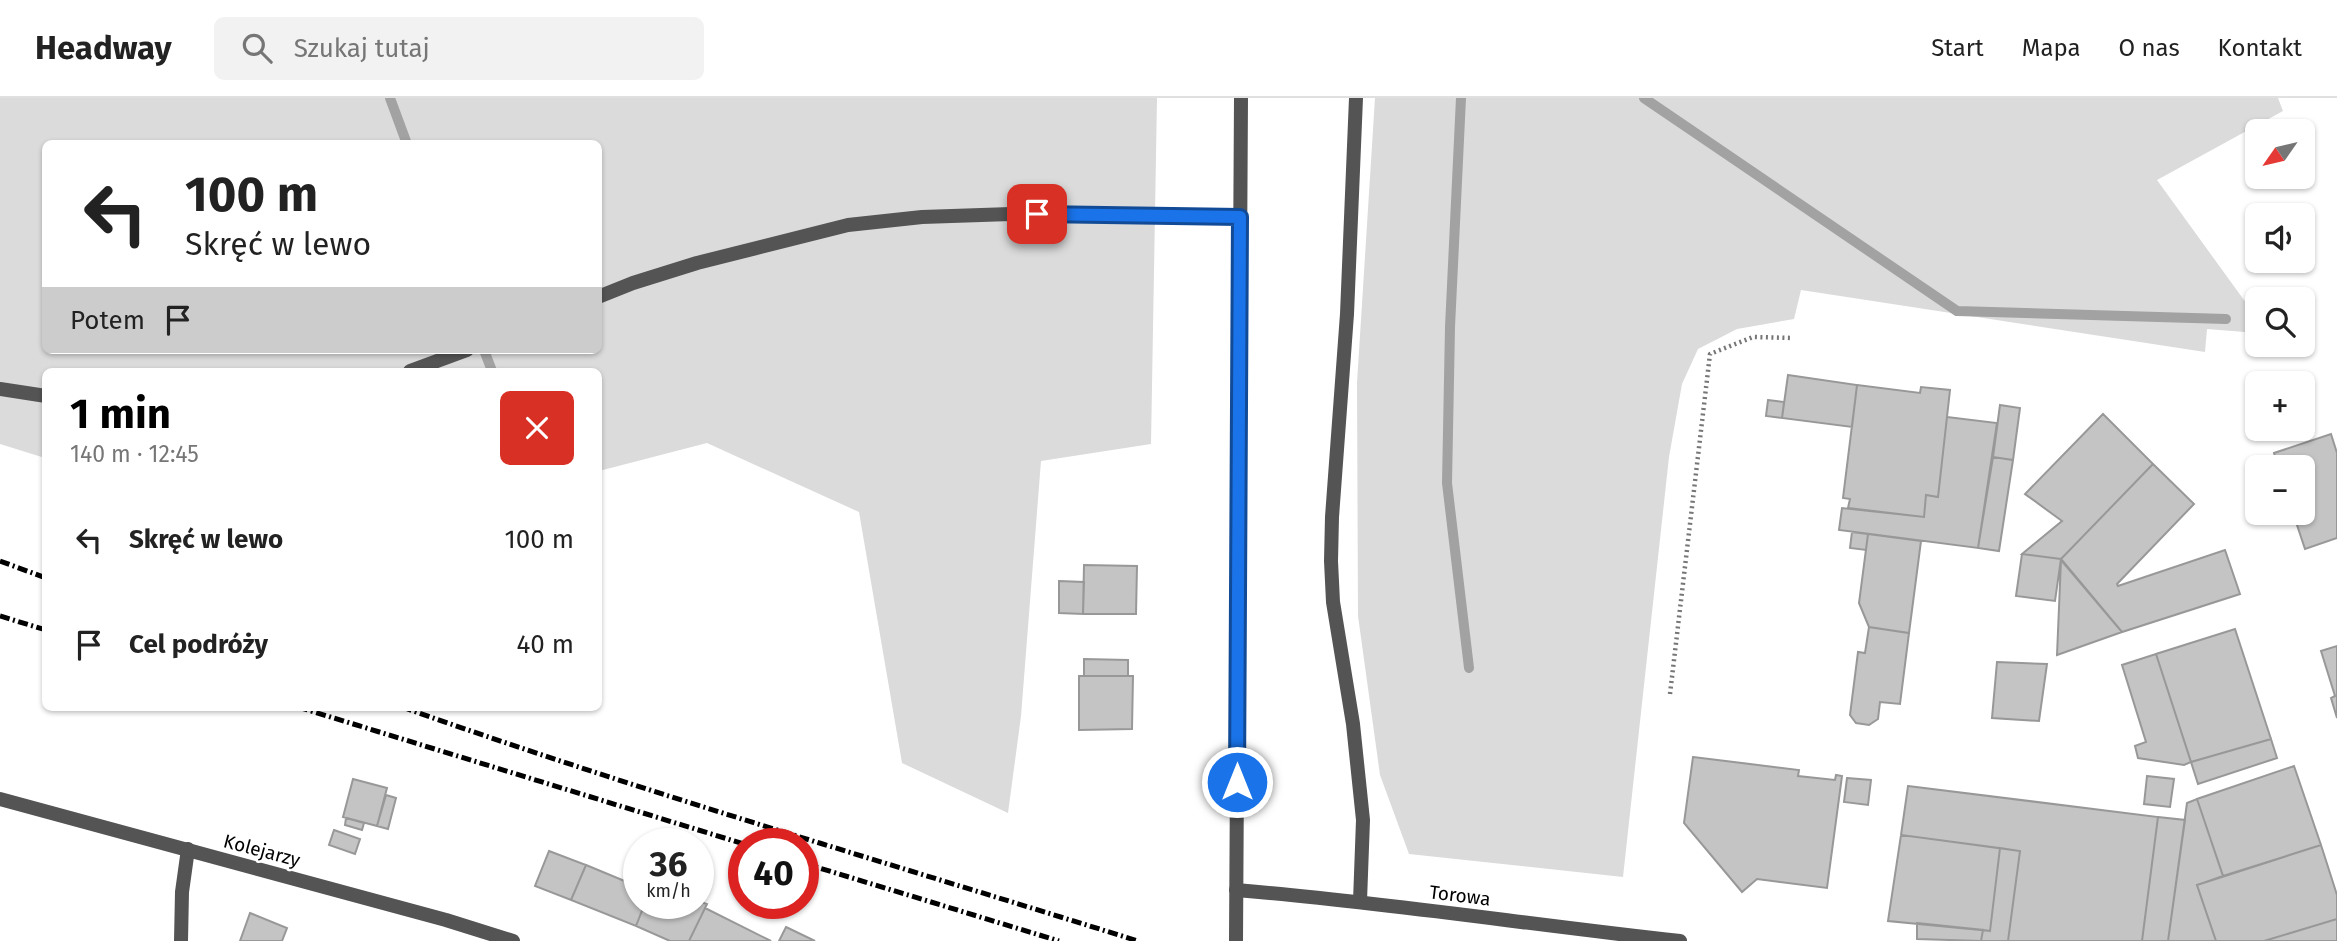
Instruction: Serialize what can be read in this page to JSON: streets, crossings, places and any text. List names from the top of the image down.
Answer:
{
  "streets": {
    "street": ["Kolejarzy", "Torowa"]
  },
  "north": "bottom left",
  "page": {
    "header": "Headway",
    "search": "Szukaj tutaj",
    "nav": [
      "Start",
      "Mapa",
      "O nas",
      "Kontakt"
    ],
    "map_buttons": ["+", "−"],
    "turn": ["100 m", "Skręć w lewo"],
    "then": "Potem",
    "heading": ["1 min", "140 m · 12:45"],
    "list": [
      {
        "name": "Skręć w lewo",
        "value": "100 m"
      },
      {
        "name": "Cel podróży",
        "value": "40 m"
      }
    ],
    "speed": "36 km/h",
    "limit": "40"
  }
}
